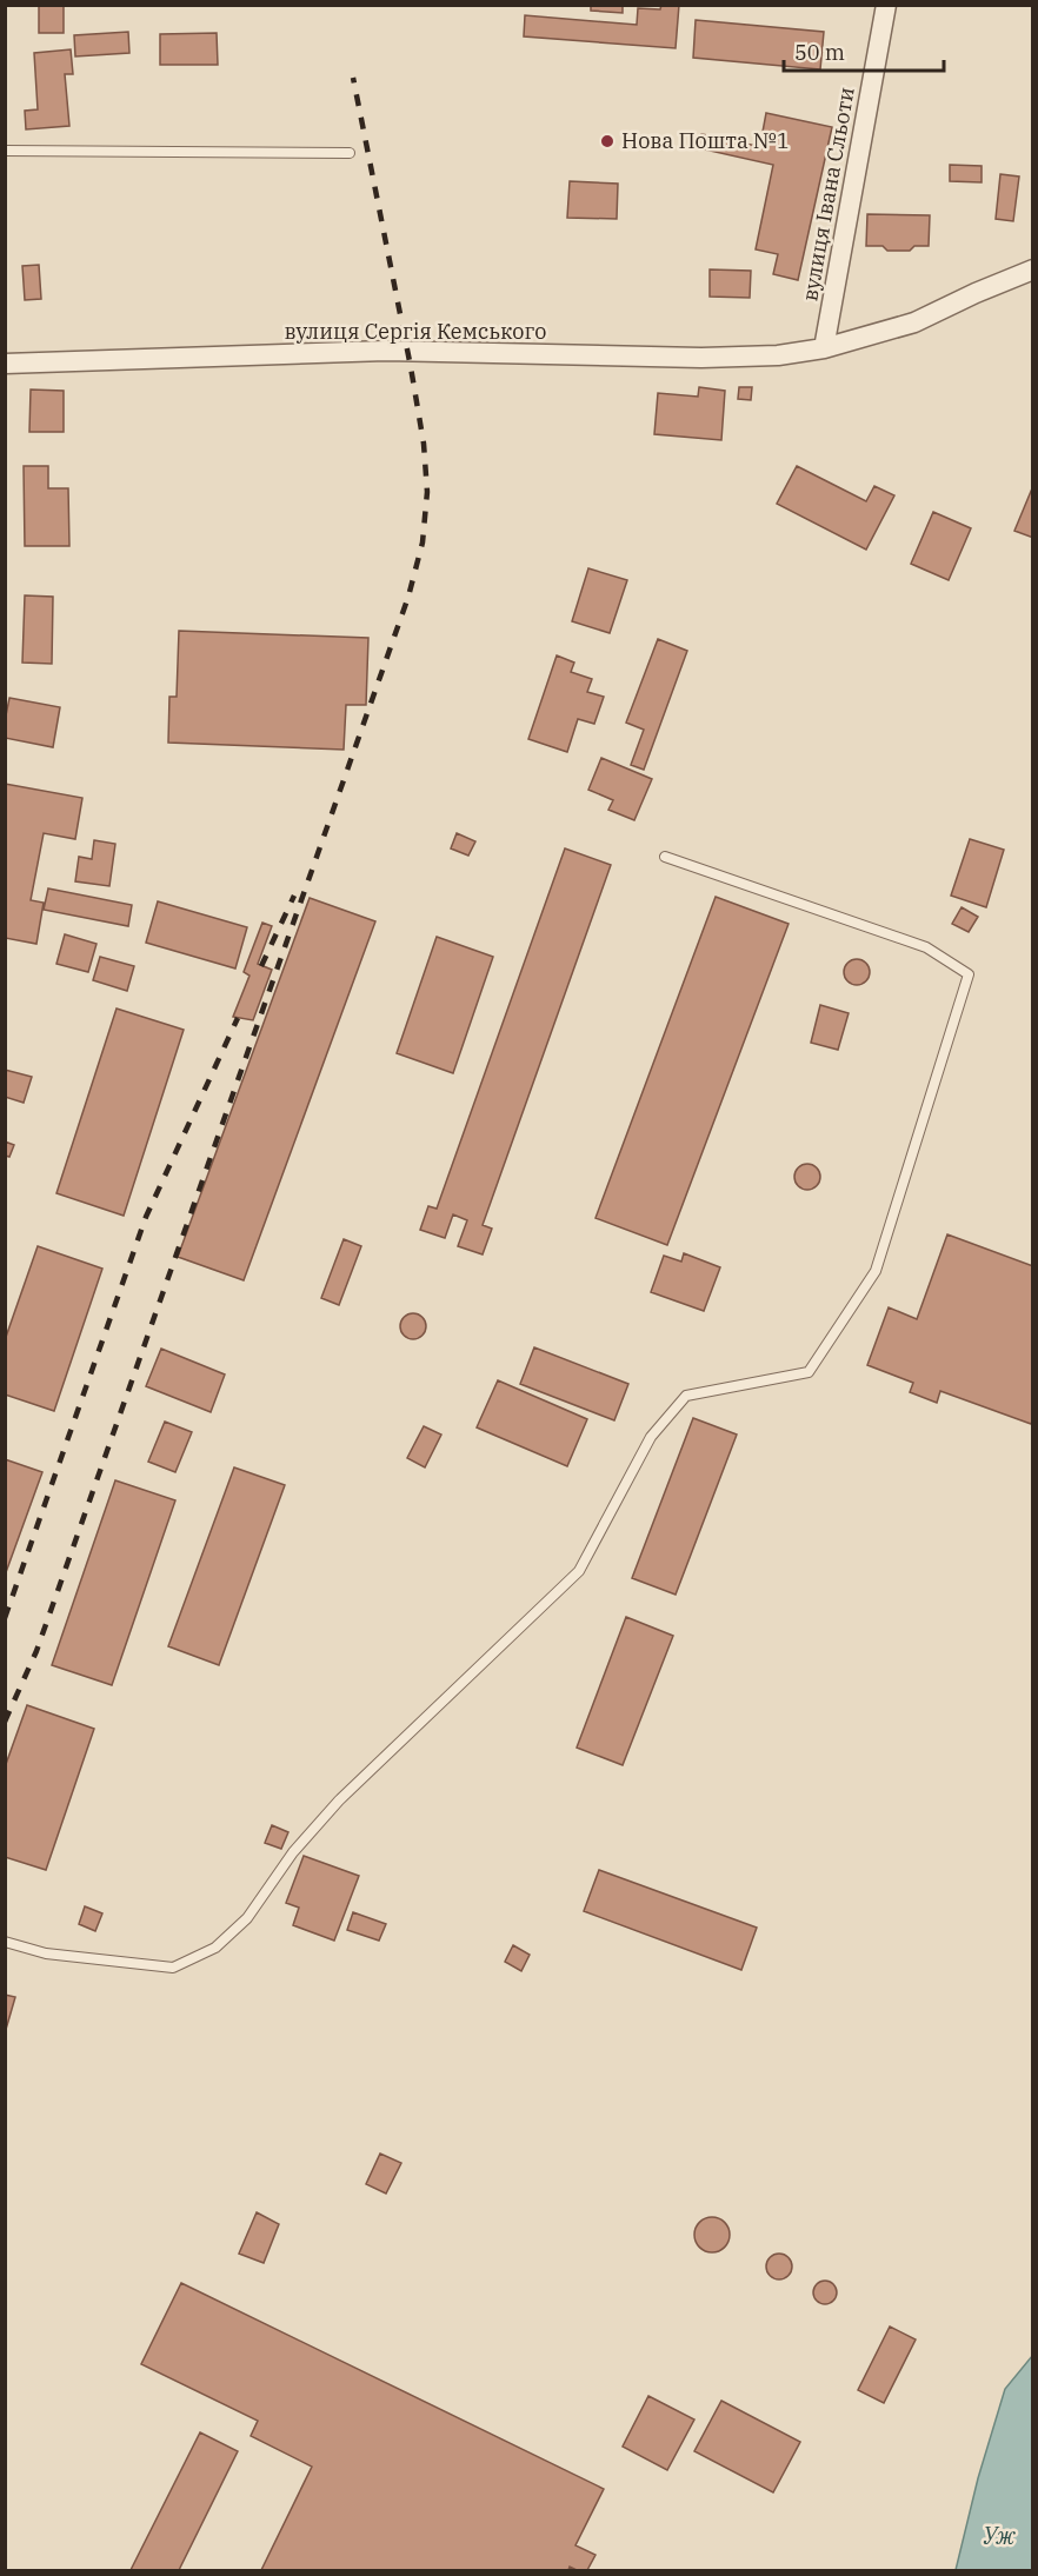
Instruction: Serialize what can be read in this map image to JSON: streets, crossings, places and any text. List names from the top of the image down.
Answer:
{
  "streets": {
    "street": ["вулиця Івана Сльоти", "вулиця Сергія Кемського"]
  },
  "crossings": [
    ["вулиця Івана Сльоти", "вулиця Сергія Кемського"]
  ],
  "water": ["Уж"],
  "places": ["Нова Пошта №1"],
  "scale_bar": "50 m"
}
